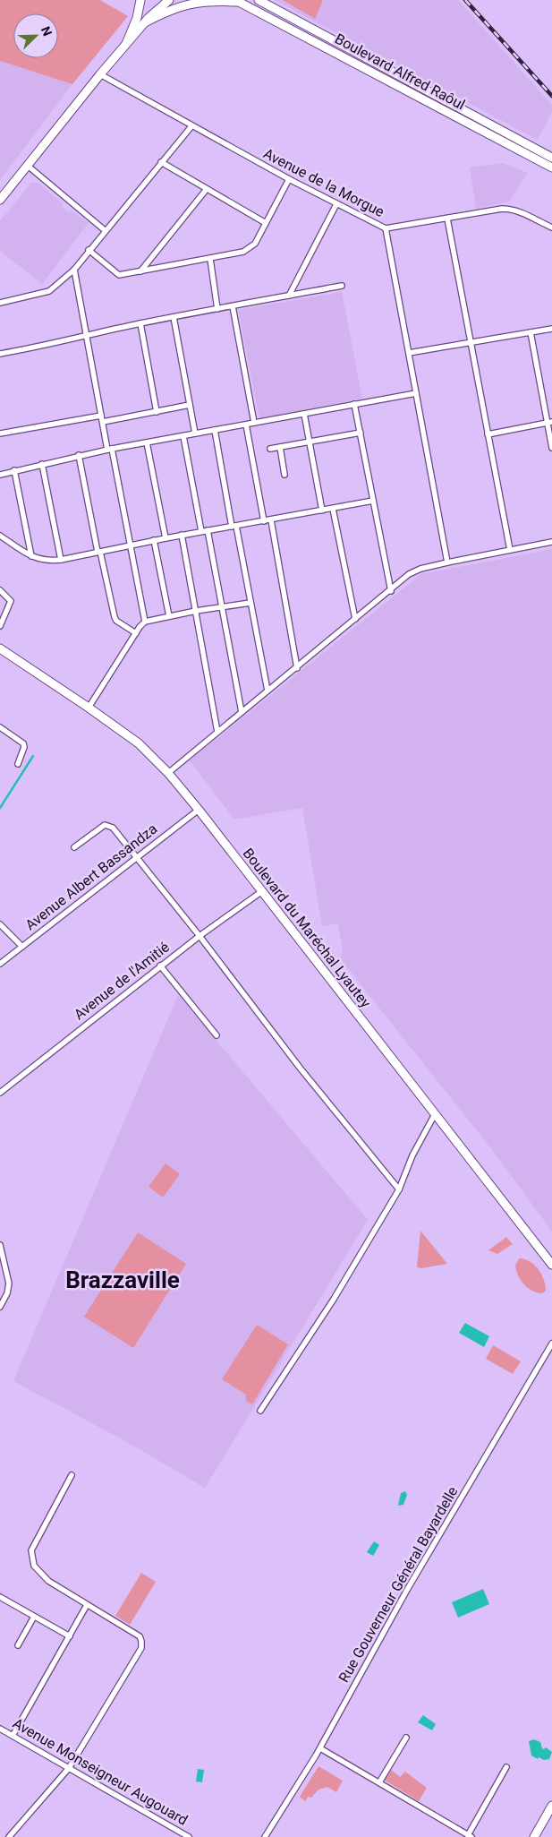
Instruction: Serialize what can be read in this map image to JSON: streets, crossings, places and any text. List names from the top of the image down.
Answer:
{
  "streets": {
    "main road": ["Boulevard Alfred Raôul", "Boulevard du Maréchal Lyautey"],
    "street": [
      "Avenue de la Morgue",
      "Avenue Albert Bassandza",
      "Avenue de l'Amitié",
      "Rue Gouverneur Général Bayardelle",
      "Avenue Monseigneur Augouard"
    ]
  },
  "crossings": [
    ["Avenue Albert Bassandza", "Boulevard du Maréchal Lyautey"],
    ["Boulevard du Maréchal Lyautey", "Avenue de l'Amitié"]
  ],
  "districts": ["Brazzaville"],
  "north": "top right"
}
